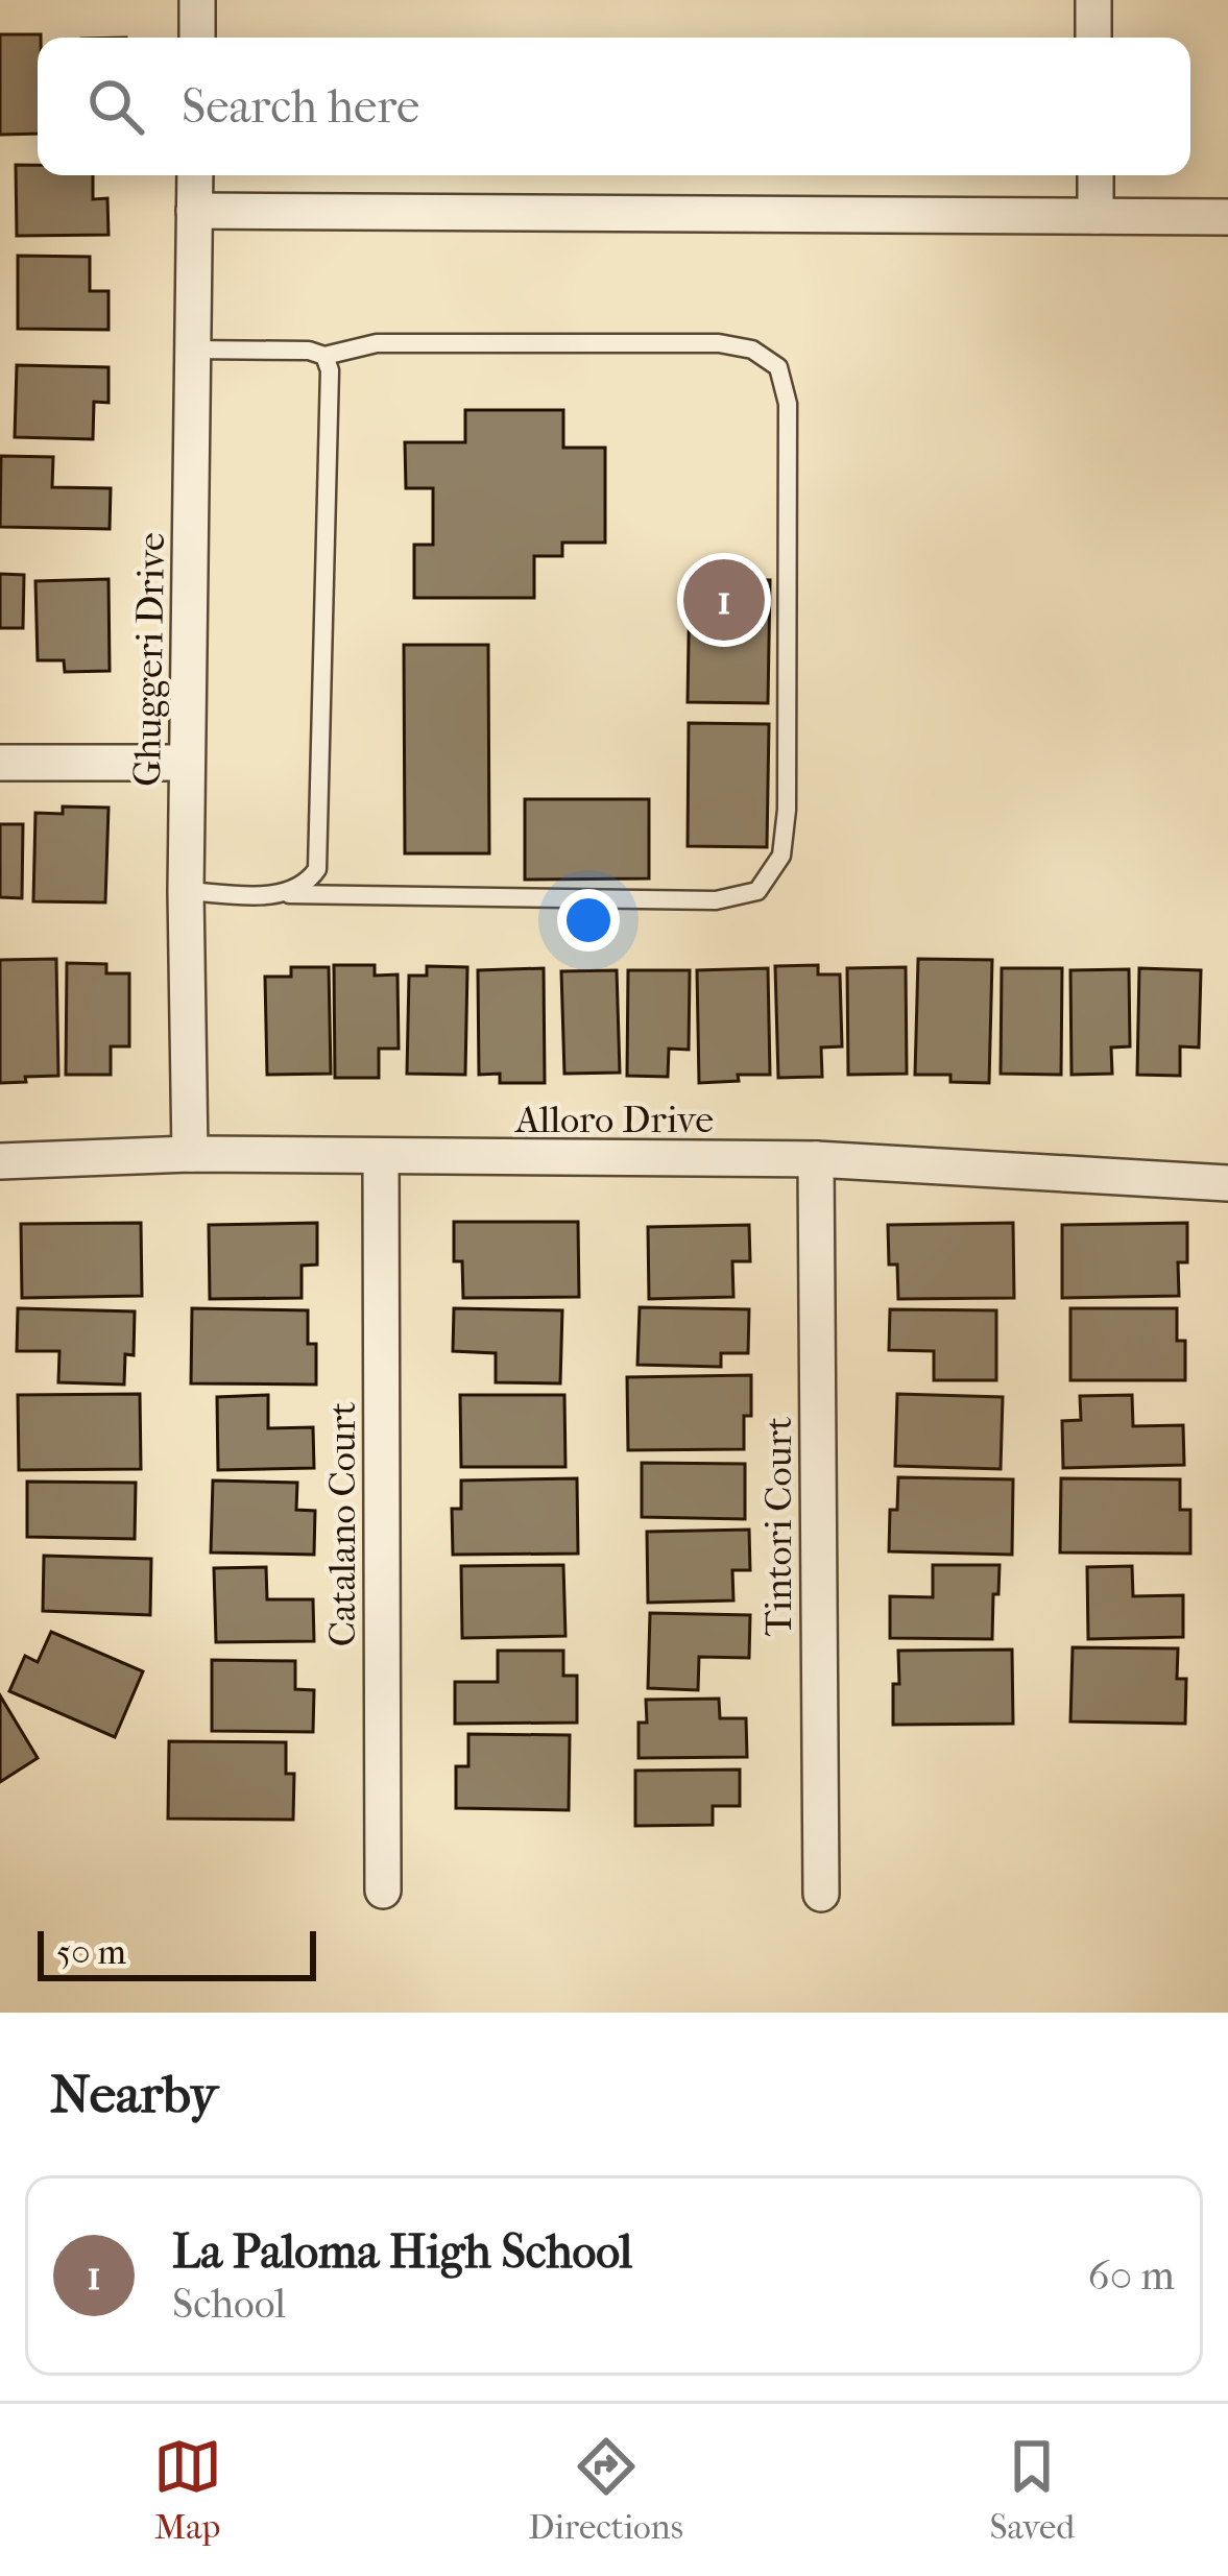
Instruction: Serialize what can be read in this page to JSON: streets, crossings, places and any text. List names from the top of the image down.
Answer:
{
  "streets": {
    "street": [
      "Ghuggeri Drive",
      "Alloro Drive",
      "Catalano Court",
      "Tintori Court"
    ]
  },
  "crossings": [
    ["Ghuggeri Drive", "Alloro Drive"],
    ["Alloro Drive", "Catalano Court"],
    ["Alloro Drive", "Tintori Court"]
  ],
  "scale_bar": "50 m",
  "page": {
    "search": "Search here",
    "pins": "1",
    "scale": "50 m",
    "heading": "Nearby",
    "list": [
      {
        "mark": "1",
        "name": "La Paloma High School",
        "note": "School",
        "value": "60 m"
      }
    ],
    "nav": ["Map", "Directions", "Saved"]
  }
}
